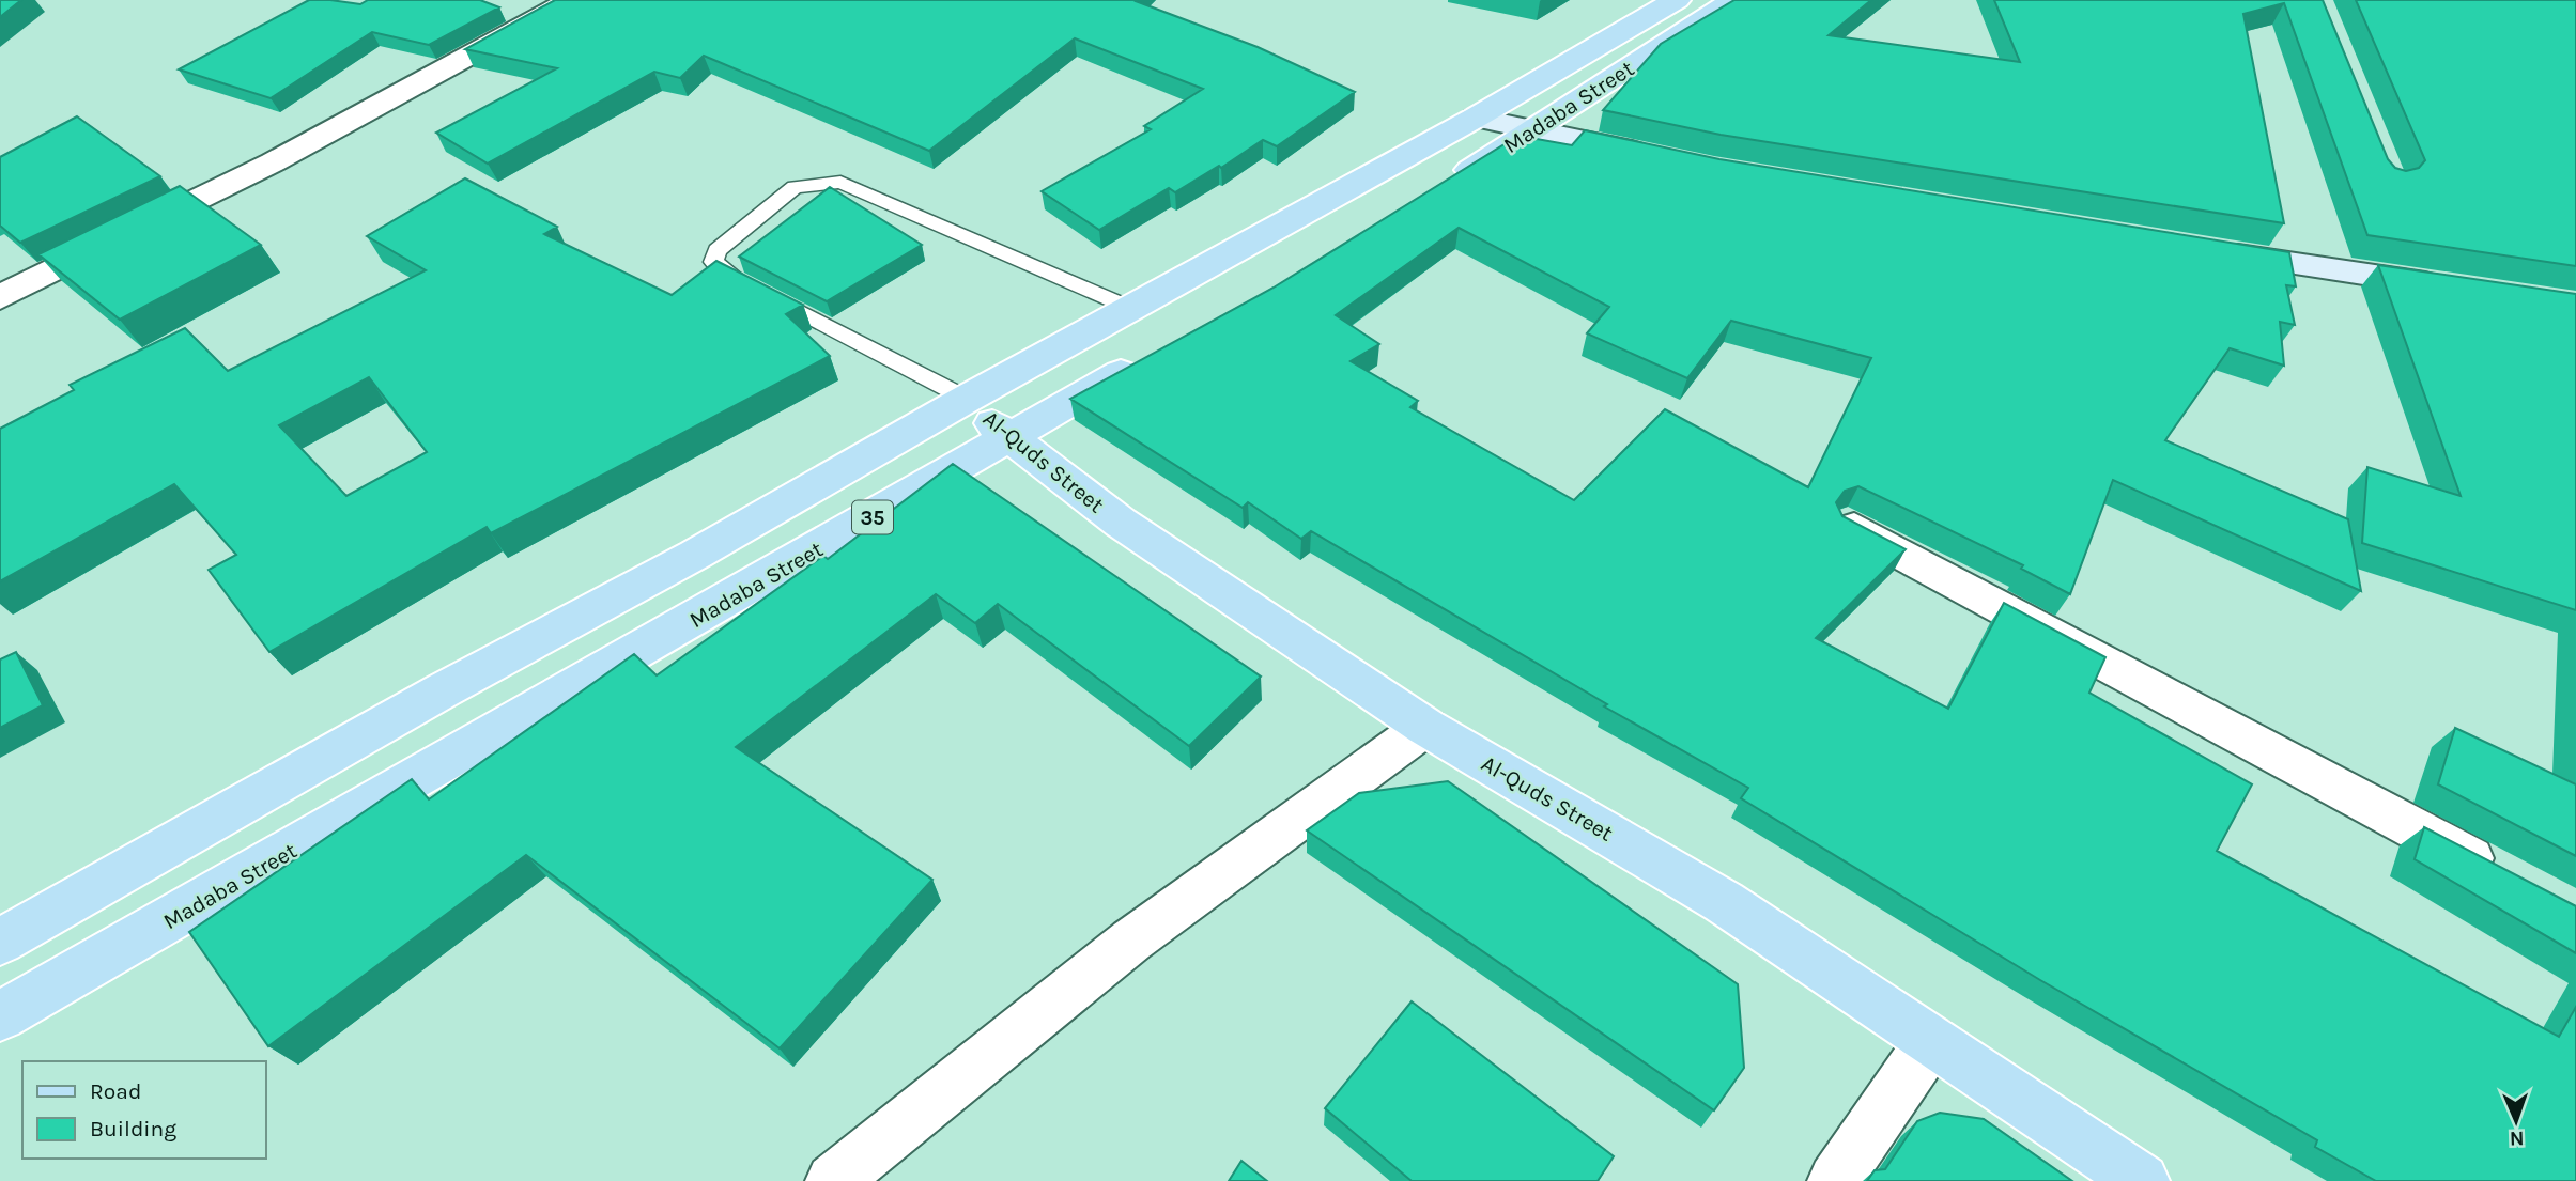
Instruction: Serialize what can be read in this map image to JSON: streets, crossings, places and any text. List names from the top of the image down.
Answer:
{
  "streets": {
    "main road": ["Madaba Street", "Al-Quds Street", "35"]
  },
  "crossings": [
    ["Madaba Street", "Al-Quds Street"]
  ],
  "legend": ["Road", "Building"],
  "north": "bottom"
}
